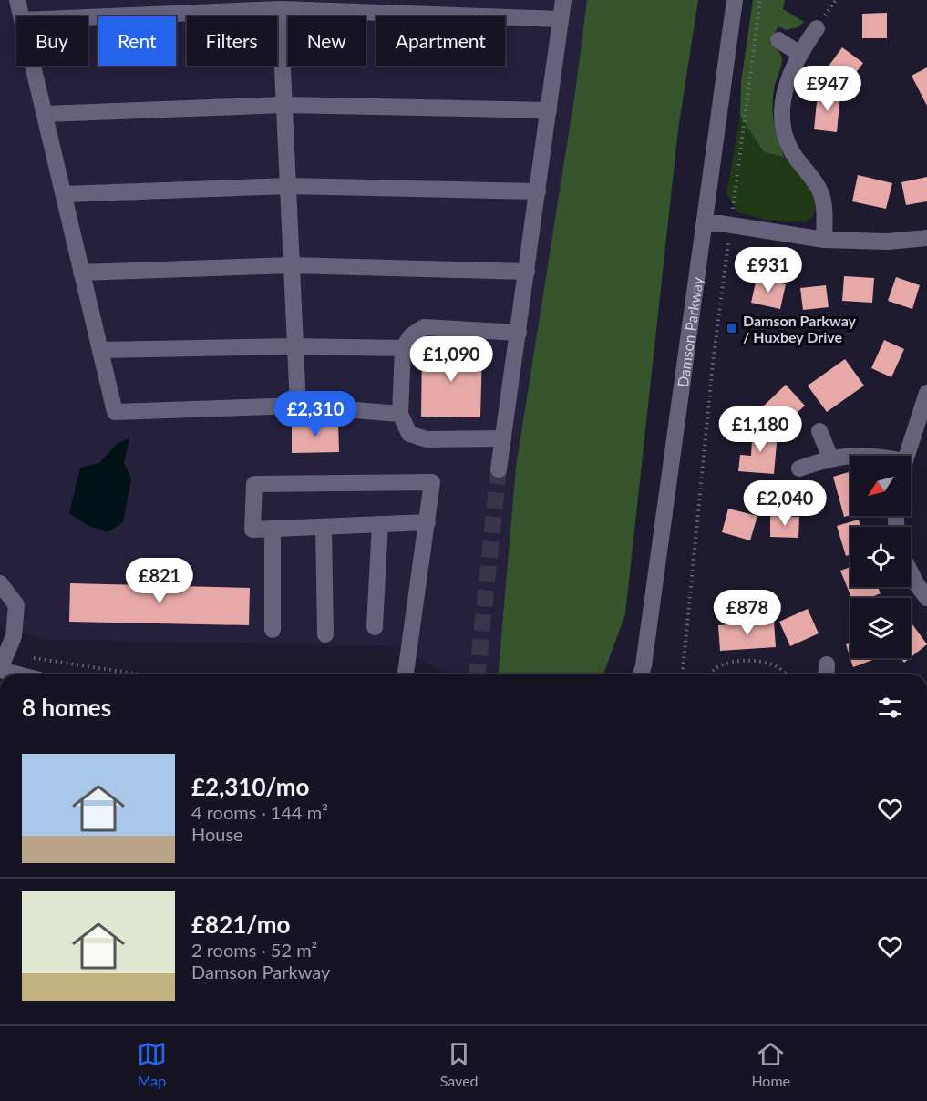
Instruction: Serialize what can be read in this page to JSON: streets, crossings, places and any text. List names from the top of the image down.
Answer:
{
  "streets": {
    "street": ["Damson Parkway"]
  },
  "places": {
    "transit": ["Damson Parkway / Huxbey Drive"]
  },
  "north": "bottom left",
  "page": {
    "chip": [
      "Buy",
      "Rent",
      "Filters",
      "New",
      "Apartment"
    ],
    "price": [
      "£947",
      "£931",
      "£1,090",
      "£2,310",
      "£1,180",
      "£2,040",
      "£821",
      "£878"
    ],
    "heading": "8 homes",
    "list": [
      {
        "name": "£2,310/mo",
        "note": "4 rooms · 144 m² · House"
      },
      {
        "name": "£821/mo",
        "note": "2 rooms · 52 m² · Damson Parkway"
      }
    ],
    "tabs": ["Map", "Saved", "Home"]
  }
}
